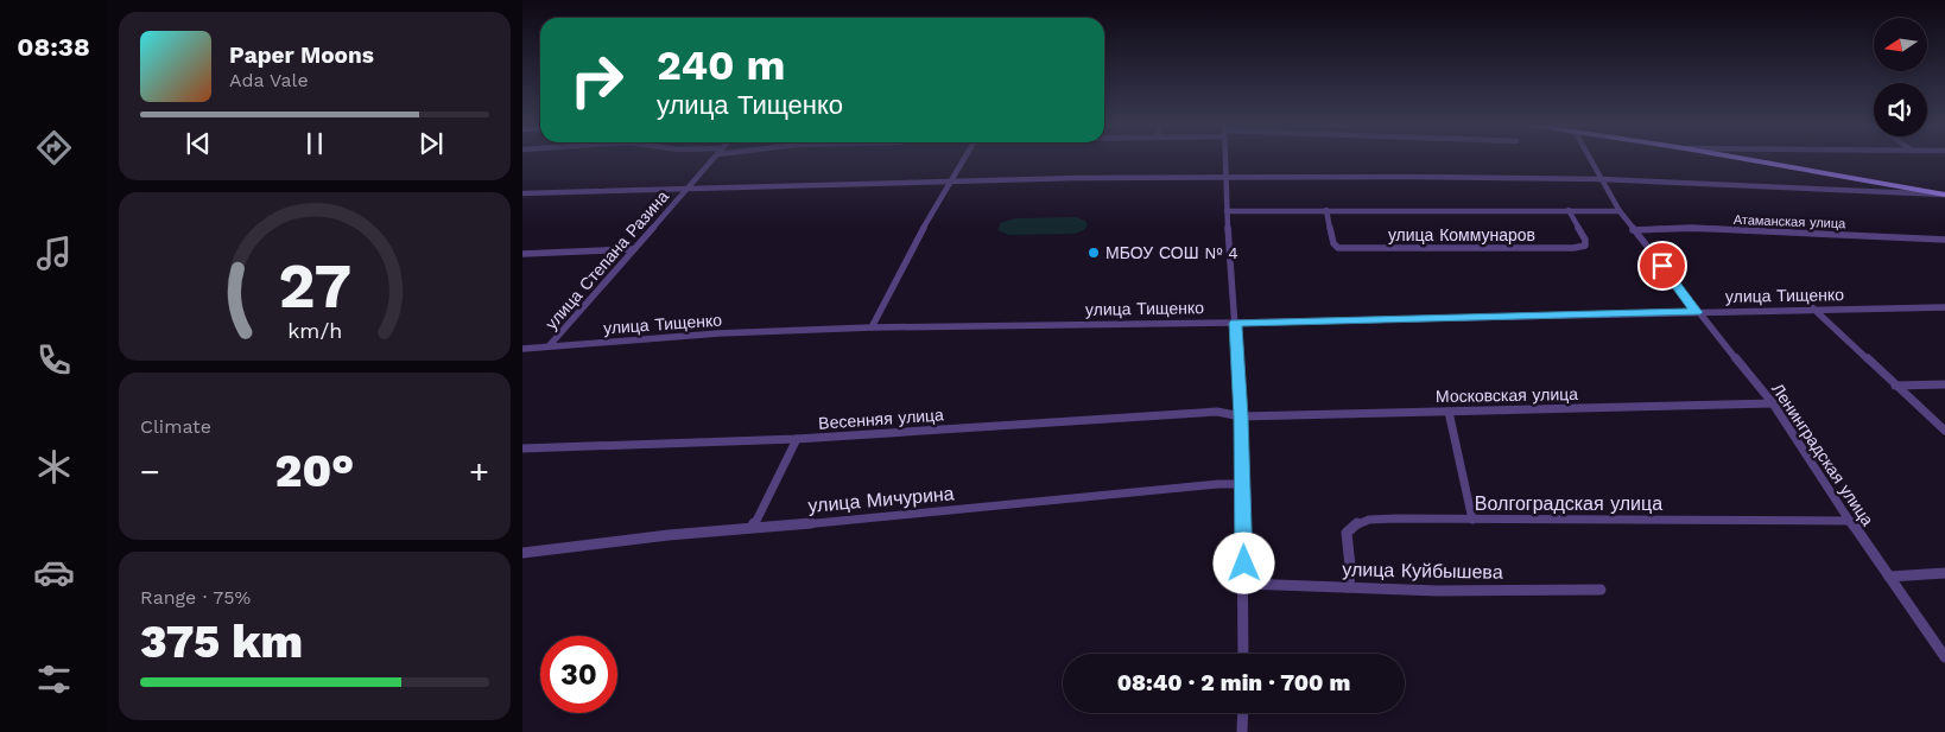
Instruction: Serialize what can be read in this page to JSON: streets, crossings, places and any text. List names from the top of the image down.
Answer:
{
  "streets": {
    "street": [
      "Атаманская улица",
      "улица Коммунаров",
      "улица Степана Разина",
      "улица Тищенко",
      "Московская улица",
      "Весенняя улица",
      "Ленинградская улица",
      "улица Мичурина",
      "Волгоградская улица",
      "улица Куйбышева"
    ]
  },
  "crossings": [
    ["Атаманская улица", "Ленинградская улица"],
    ["улица Коммунаров", "Ленинградская улица"],
    ["улица Степана Разина", "улица Тищенко"],
    ["улица Тищенко", "Ленинградская улица"],
    ["Московская улица", "Весенняя улица"],
    ["Московская улица", "Ленинградская улица"],
    ["Ленинградская улица", "Волгоградская улица"],
    ["Волгоградская улица", "улица Куйбышева"]
  ],
  "places": ["МБОУ СОШ № 4"],
  "north": "left",
  "page": {
    "tabs": "08:38",
    "turn": ["240 m", "улица Тищенко"],
    "song": ["Paper Moons", "Ada Vale"],
    "tile": [
      "Climate",
      ["Range · 75%", "375 km"]
    ],
    "heat": ["−", "20°", "+"],
    "limit": "30",
    "trip": "08:40 · 2 min · 700 m",
    "gauge": ["27", "km/h"]
  }
}
